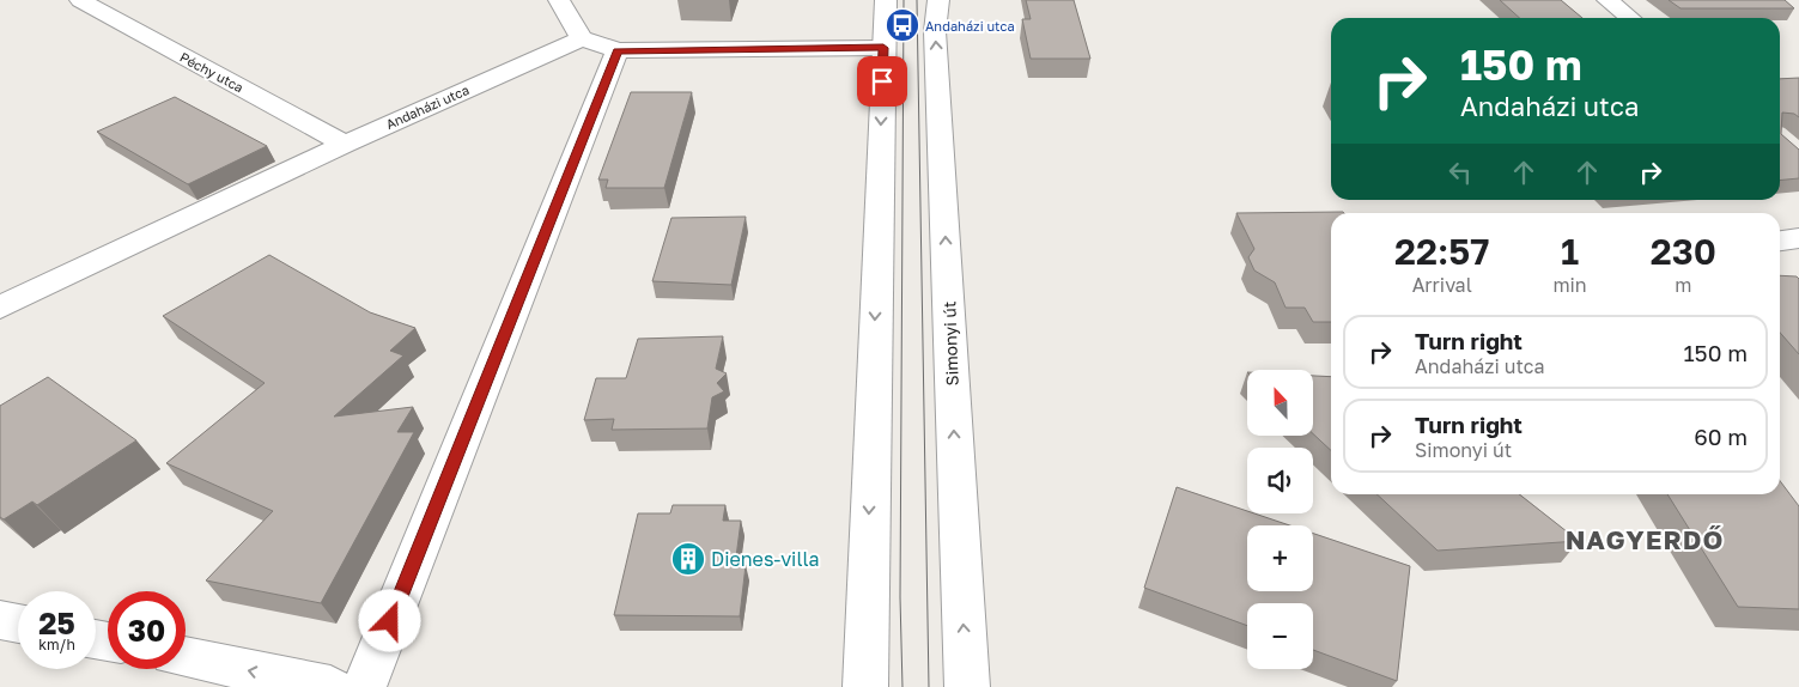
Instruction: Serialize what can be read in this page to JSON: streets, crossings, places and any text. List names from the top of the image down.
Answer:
{
  "streets": {
    "street": ["Péchy utca", "Andaházi utca", "Simonyi út"]
  },
  "crossings": [
    ["Péchy utca", "Andaházi utca"]
  ],
  "districts": ["NAGYERDŐ"],
  "places": {
    "bus stop": ["Andaházi utca"],
    "building": ["Dienes-villa"]
  },
  "north": "top",
  "page": {
    "turn": ["150 m", "Andaházi utca"],
    "eta": [
      "22:57",
      "Arrival",
      "1",
      "min",
      "230",
      "m"
    ],
    "list": [
      {
        "name": "Turn right",
        "note": "Andaházi utca",
        "value": "150 m"
      },
      {
        "name": "Turn right",
        "note": "Simonyi út",
        "value": "60 m"
      }
    ],
    "map_buttons": ["+", "−"],
    "speed": "25 km/h",
    "limit": "30"
  }
}
